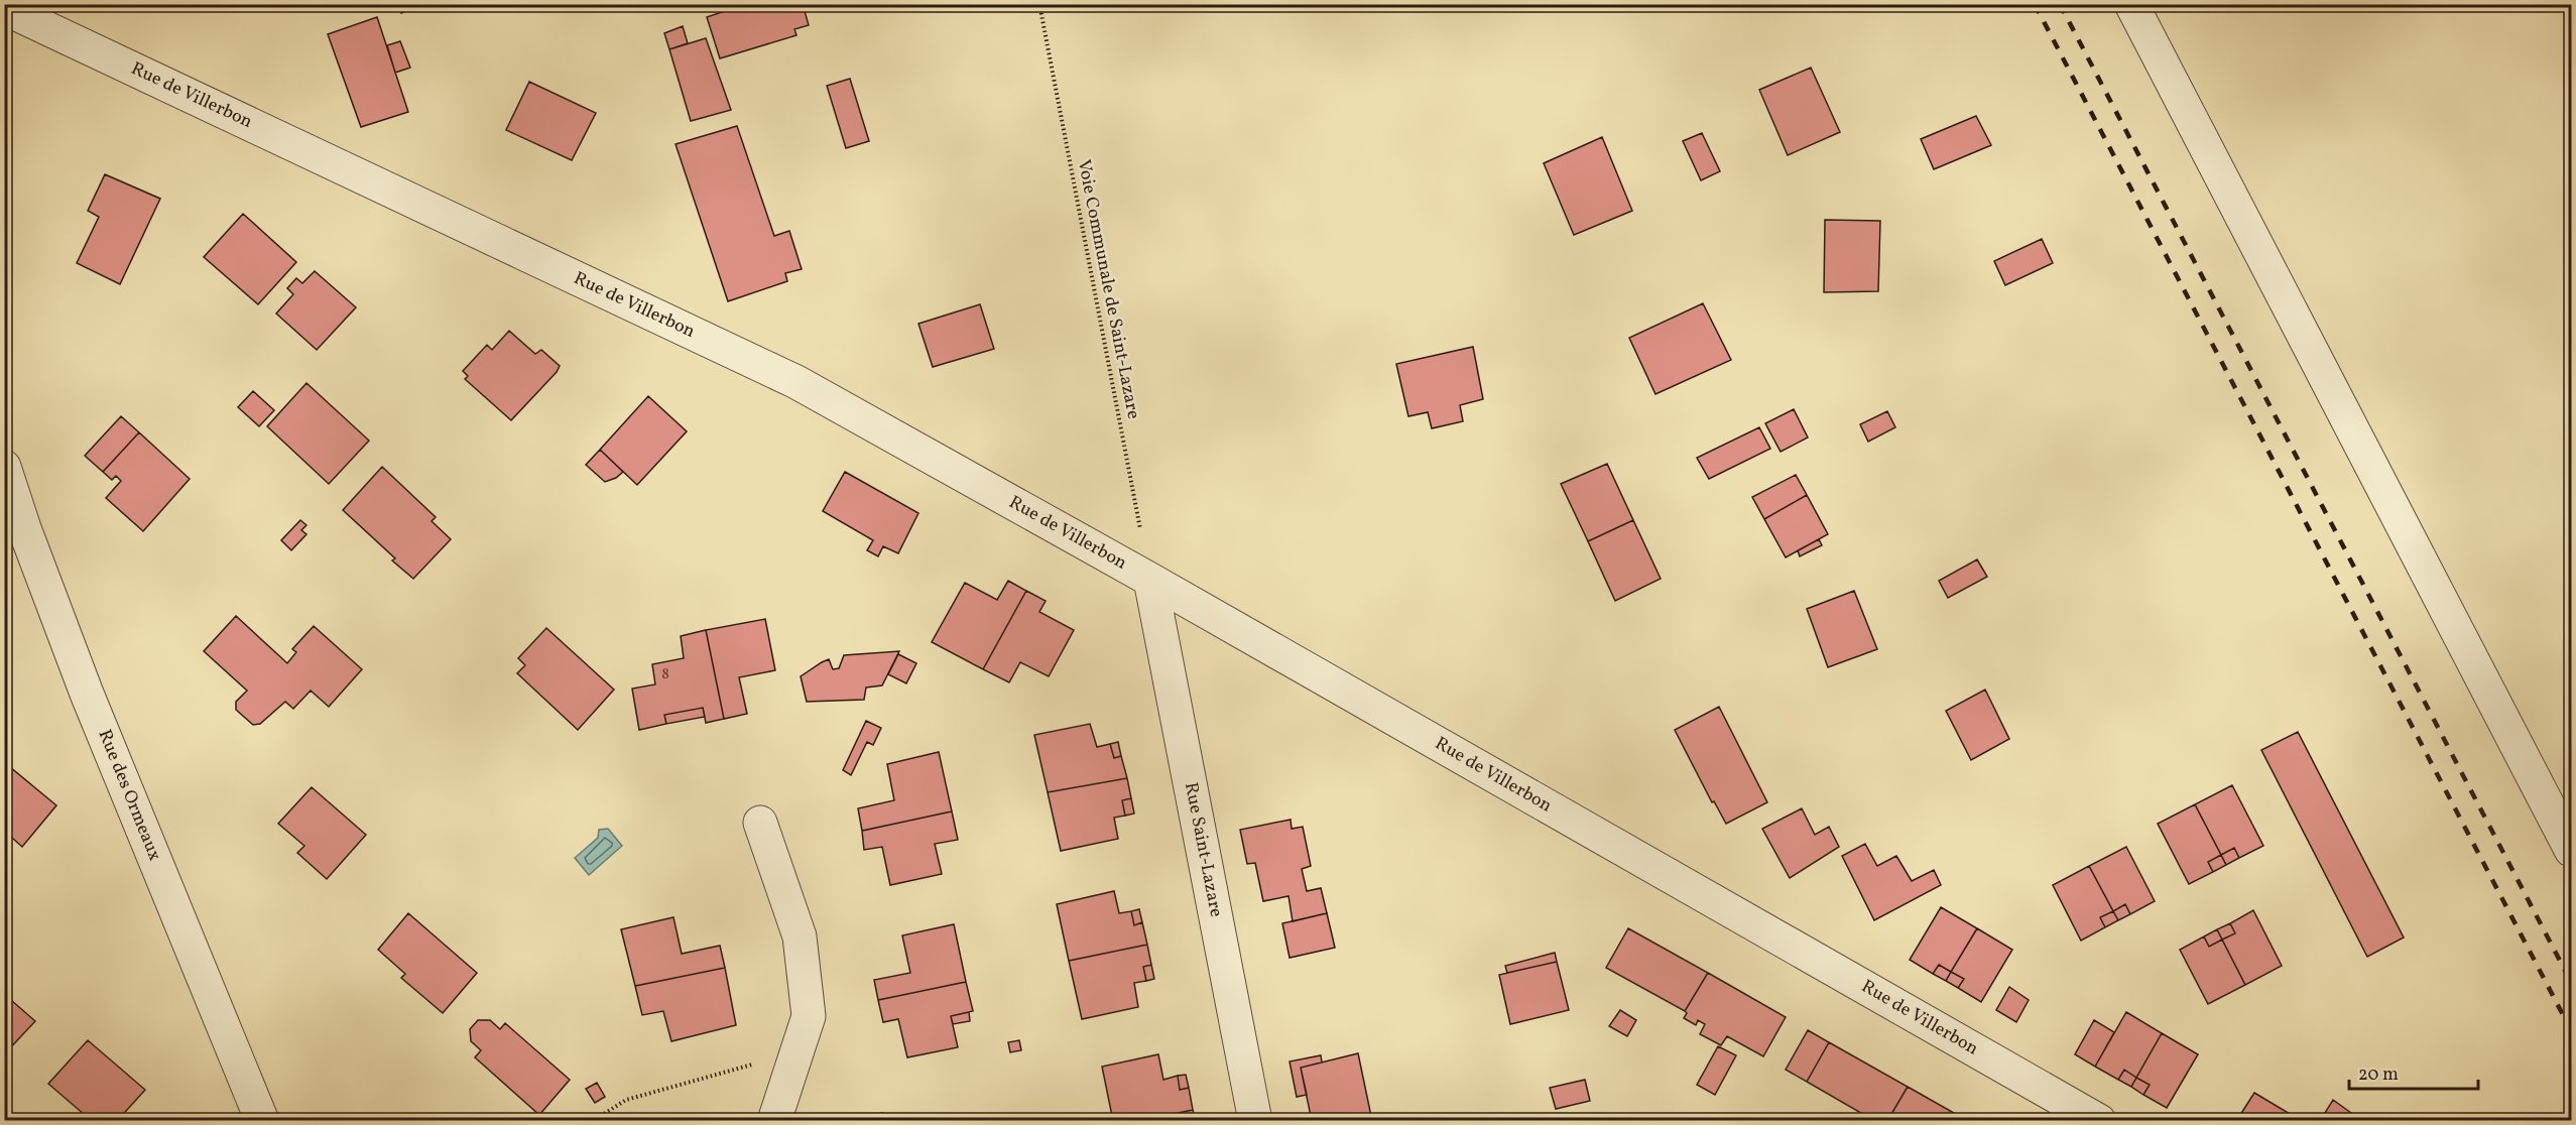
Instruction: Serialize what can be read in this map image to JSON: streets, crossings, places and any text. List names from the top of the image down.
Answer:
{
  "streets": {
    "street": ["Rue de Villerbon", "Rue des Ormeaux", "Rue Saint-Lazare"],
    "path": ["Voie Communale de Saint-Lazare"]
  },
  "crossings": [
    ["Rue de Villerbon", "Voie Communale de Saint-Lazare"],
    ["Rue de Villerbon", "Rue Saint-Lazare"],
    ["Voie Communale de Saint-Lazare", "Rue Saint-Lazare"]
  ],
  "house_numbers": ["8"],
  "scale_bar": "20 m"
}
